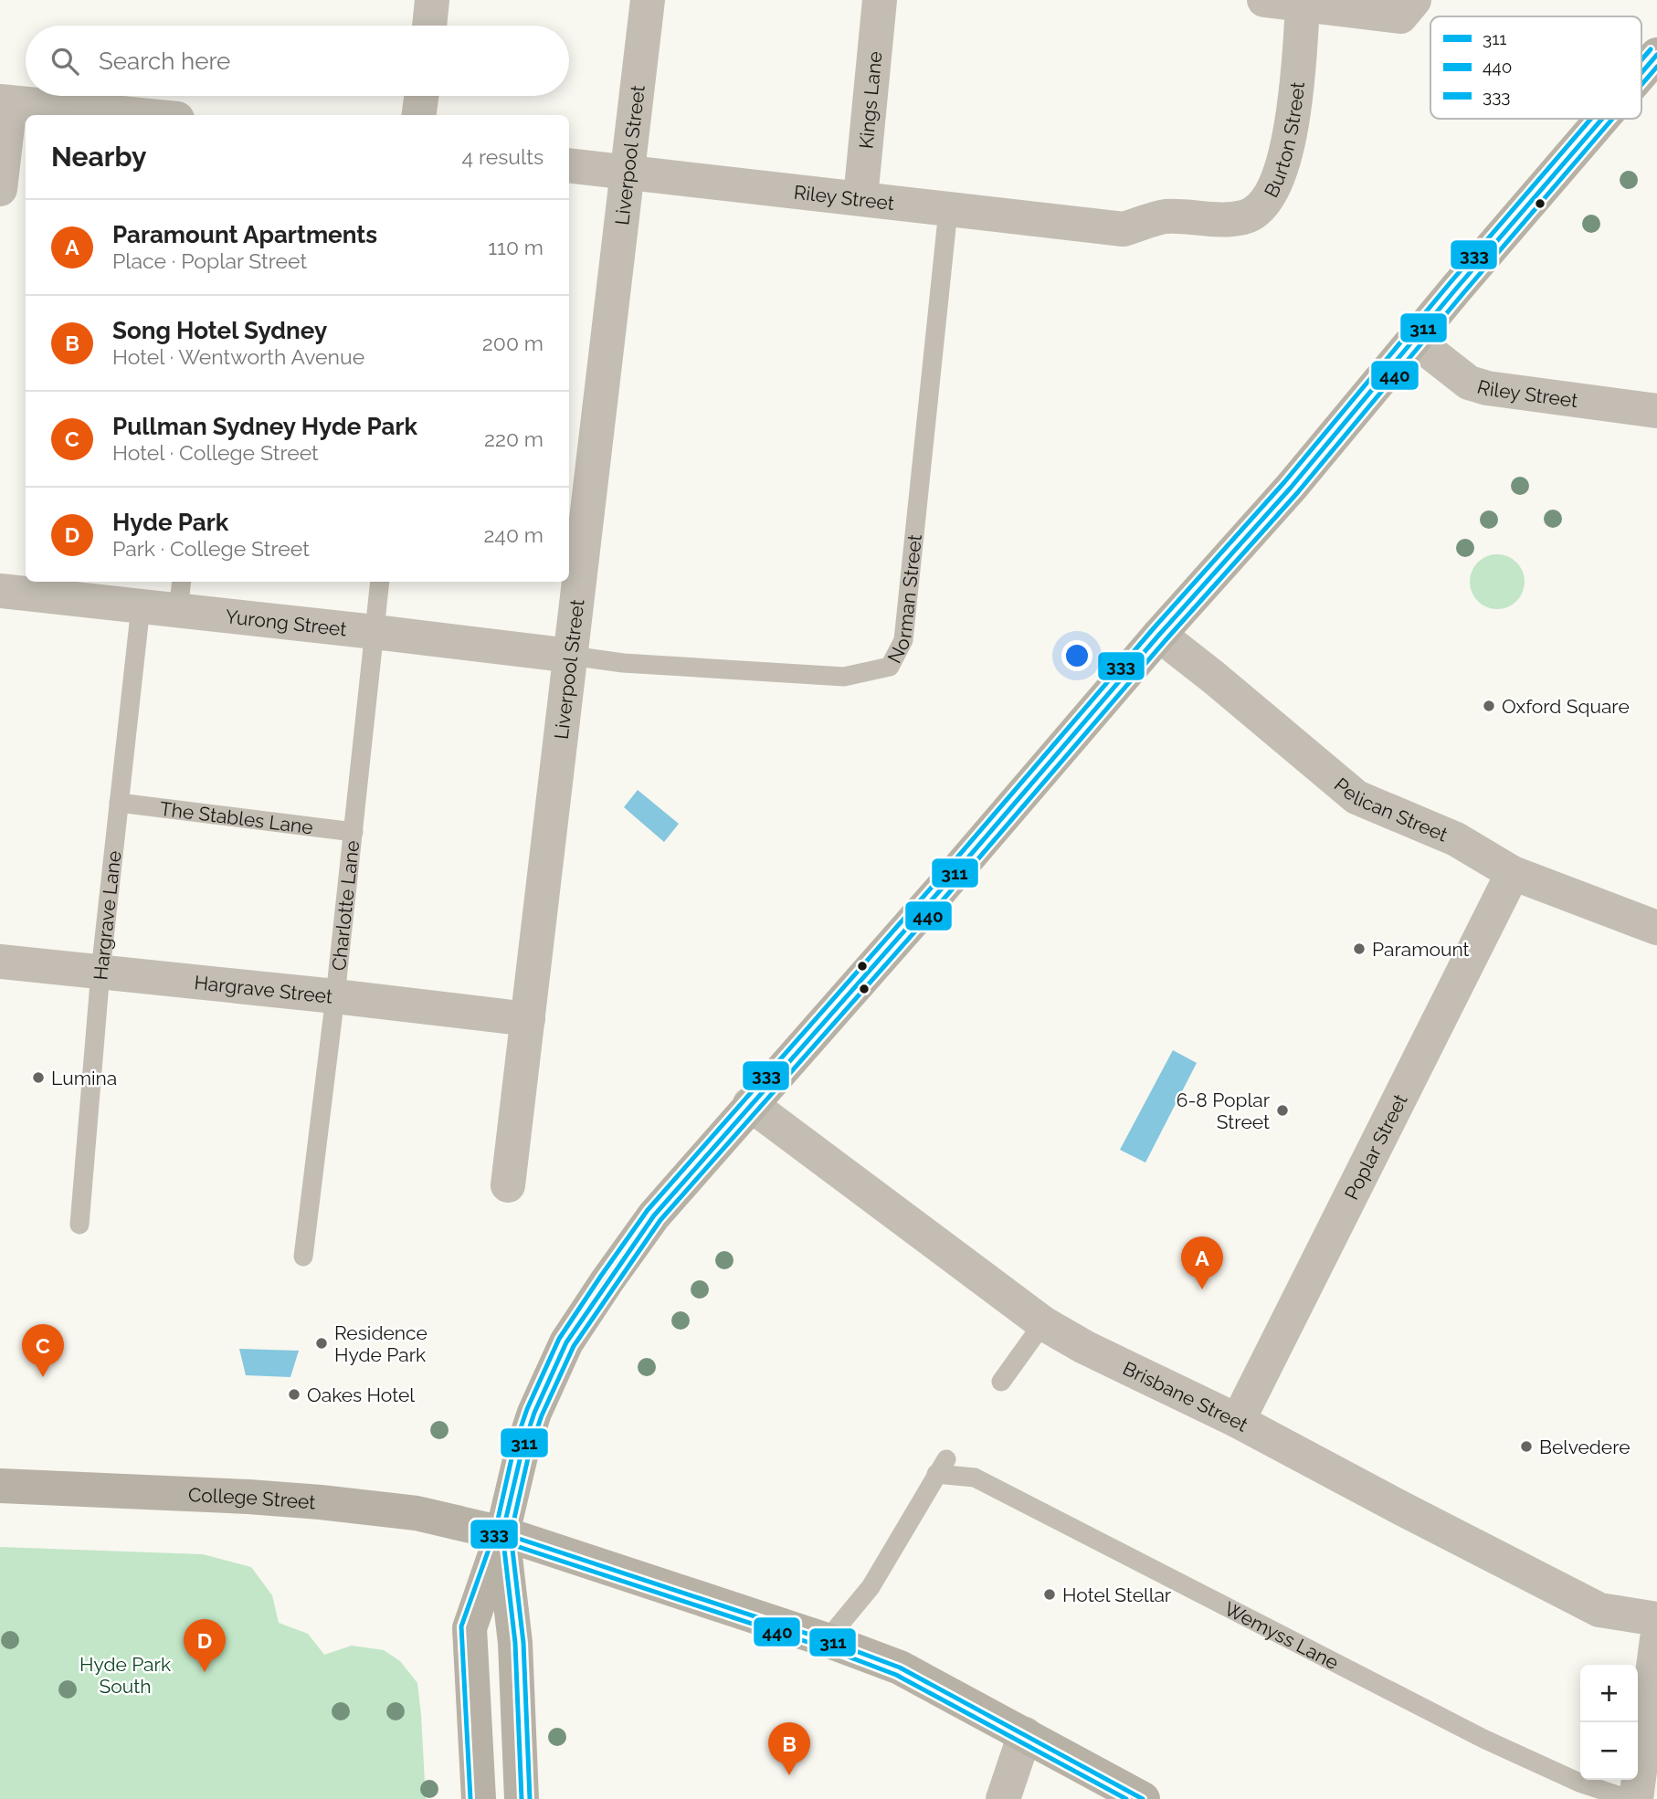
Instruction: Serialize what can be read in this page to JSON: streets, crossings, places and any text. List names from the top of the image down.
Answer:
{
  "streets": {
    "main road": ["College Street"],
    "street": [
      "Kings Lane",
      "Burton Street",
      "Liverpool Street",
      "Riley Street",
      "Yurong Street",
      "Pelican Street",
      "Hargrave Street",
      "Poplar Street",
      "Brisbane Street"
    ],
    "lane": [
      "Norman Street",
      "The Stables Lane",
      "Charlotte Lane",
      "Hargrave Lane",
      "Wemyss Lane"
    ]
  },
  "crossings": [
    ["Kings Lane", "Riley Street"],
    ["Burton Street", "Riley Street"],
    ["Liverpool Street", "Riley Street"],
    ["Liverpool Street", "Norman Street"],
    ["Liverpool Street", "Yurong Street"],
    ["Liverpool Street", "Hargrave Street"],
    ["Riley Street", "Norman Street"],
    ["Norman Street", "Yurong Street"],
    ["Yurong Street", "Charlotte Lane"],
    ["Yurong Street", "Hargrave Lane"],
    ["Pelican Street", "Poplar Street"],
    ["The Stables Lane", "Charlotte Lane"],
    ["The Stables Lane", "Hargrave Lane"],
    ["Charlotte Lane", "Hargrave Street"],
    ["Hargrave Lane", "Hargrave Street"],
    ["Poplar Street", "Brisbane Street"],
    ["College Street", "Wemyss Lane"]
  ],
  "parks": ["Hyde Park South"],
  "places": [
    "Oxford Square",
    "Paramount",
    "Lumina",
    "6-8 Poplar Street",
    "Residence Hyde Park",
    "Oakes Hotel",
    "Belvedere",
    "Hotel Stellar"
  ],
  "lines": ["transit line 333", "transit line 311", "transit line 440"],
  "legend": ["311", "440", "333"],
  "page": {
    "search": "Search here",
    "heading": ["Nearby", "4 results"],
    "list": [
      {
        "mark": "A",
        "name": "Paramount Apartments",
        "note": "Place · Poplar Street",
        "value": "110 m"
      },
      {
        "mark": "B",
        "name": "Song Hotel Sydney",
        "note": "Hotel · Wentworth Avenue",
        "value": "200 m"
      },
      {
        "mark": "C",
        "name": "Pullman Sydney Hyde Park",
        "note": "Hotel · College Street",
        "value": "220 m"
      },
      {
        "mark": "D",
        "name": "Hyde Park",
        "note": "Park · College Street",
        "value": "240 m"
      }
    ],
    "pins": [
      "A",
      "C",
      "D",
      "B"
    ],
    "map_buttons": ["+", "−"]
  }
}
